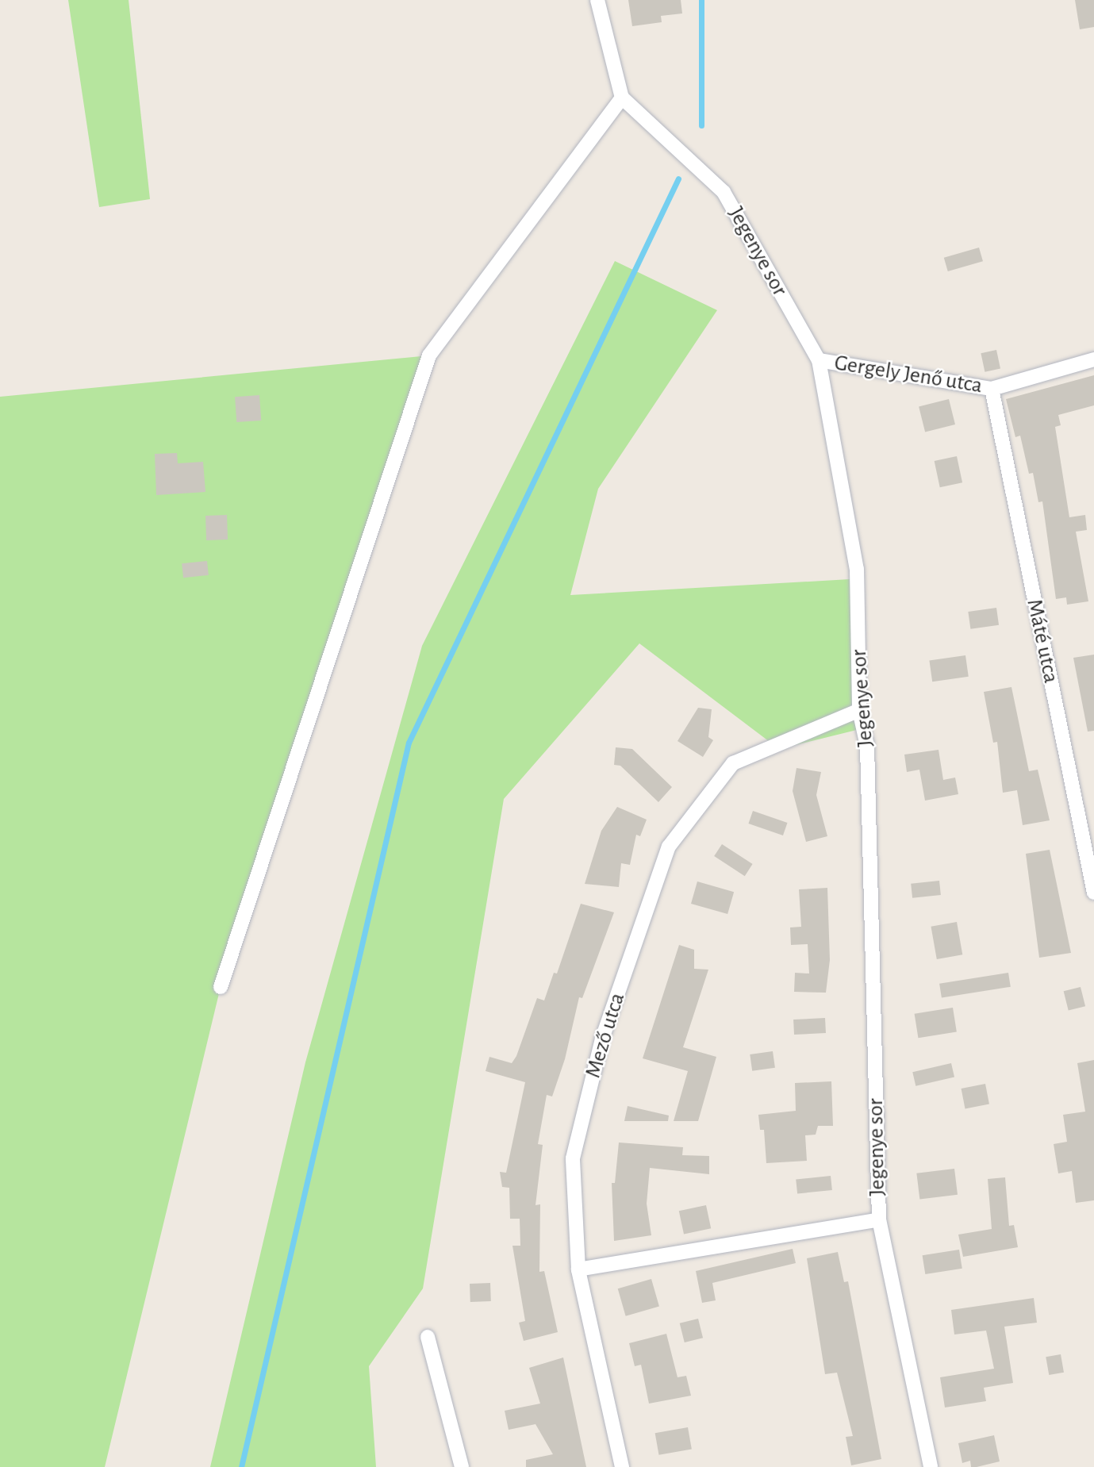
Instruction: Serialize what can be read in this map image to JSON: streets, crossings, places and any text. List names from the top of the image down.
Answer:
{
  "streets": {
    "street": [
      "Jegenye sor",
      "Gergely Jenő utca",
      "Máté utca",
      "Mező utca"
    ]
  },
  "crossings": [
    ["Jegenye sor", "Gergely Jenő utca"],
    ["Jegenye sor", "Mező utca"],
    ["Gergely Jenő utca", "Máté utca"]
  ]
}
